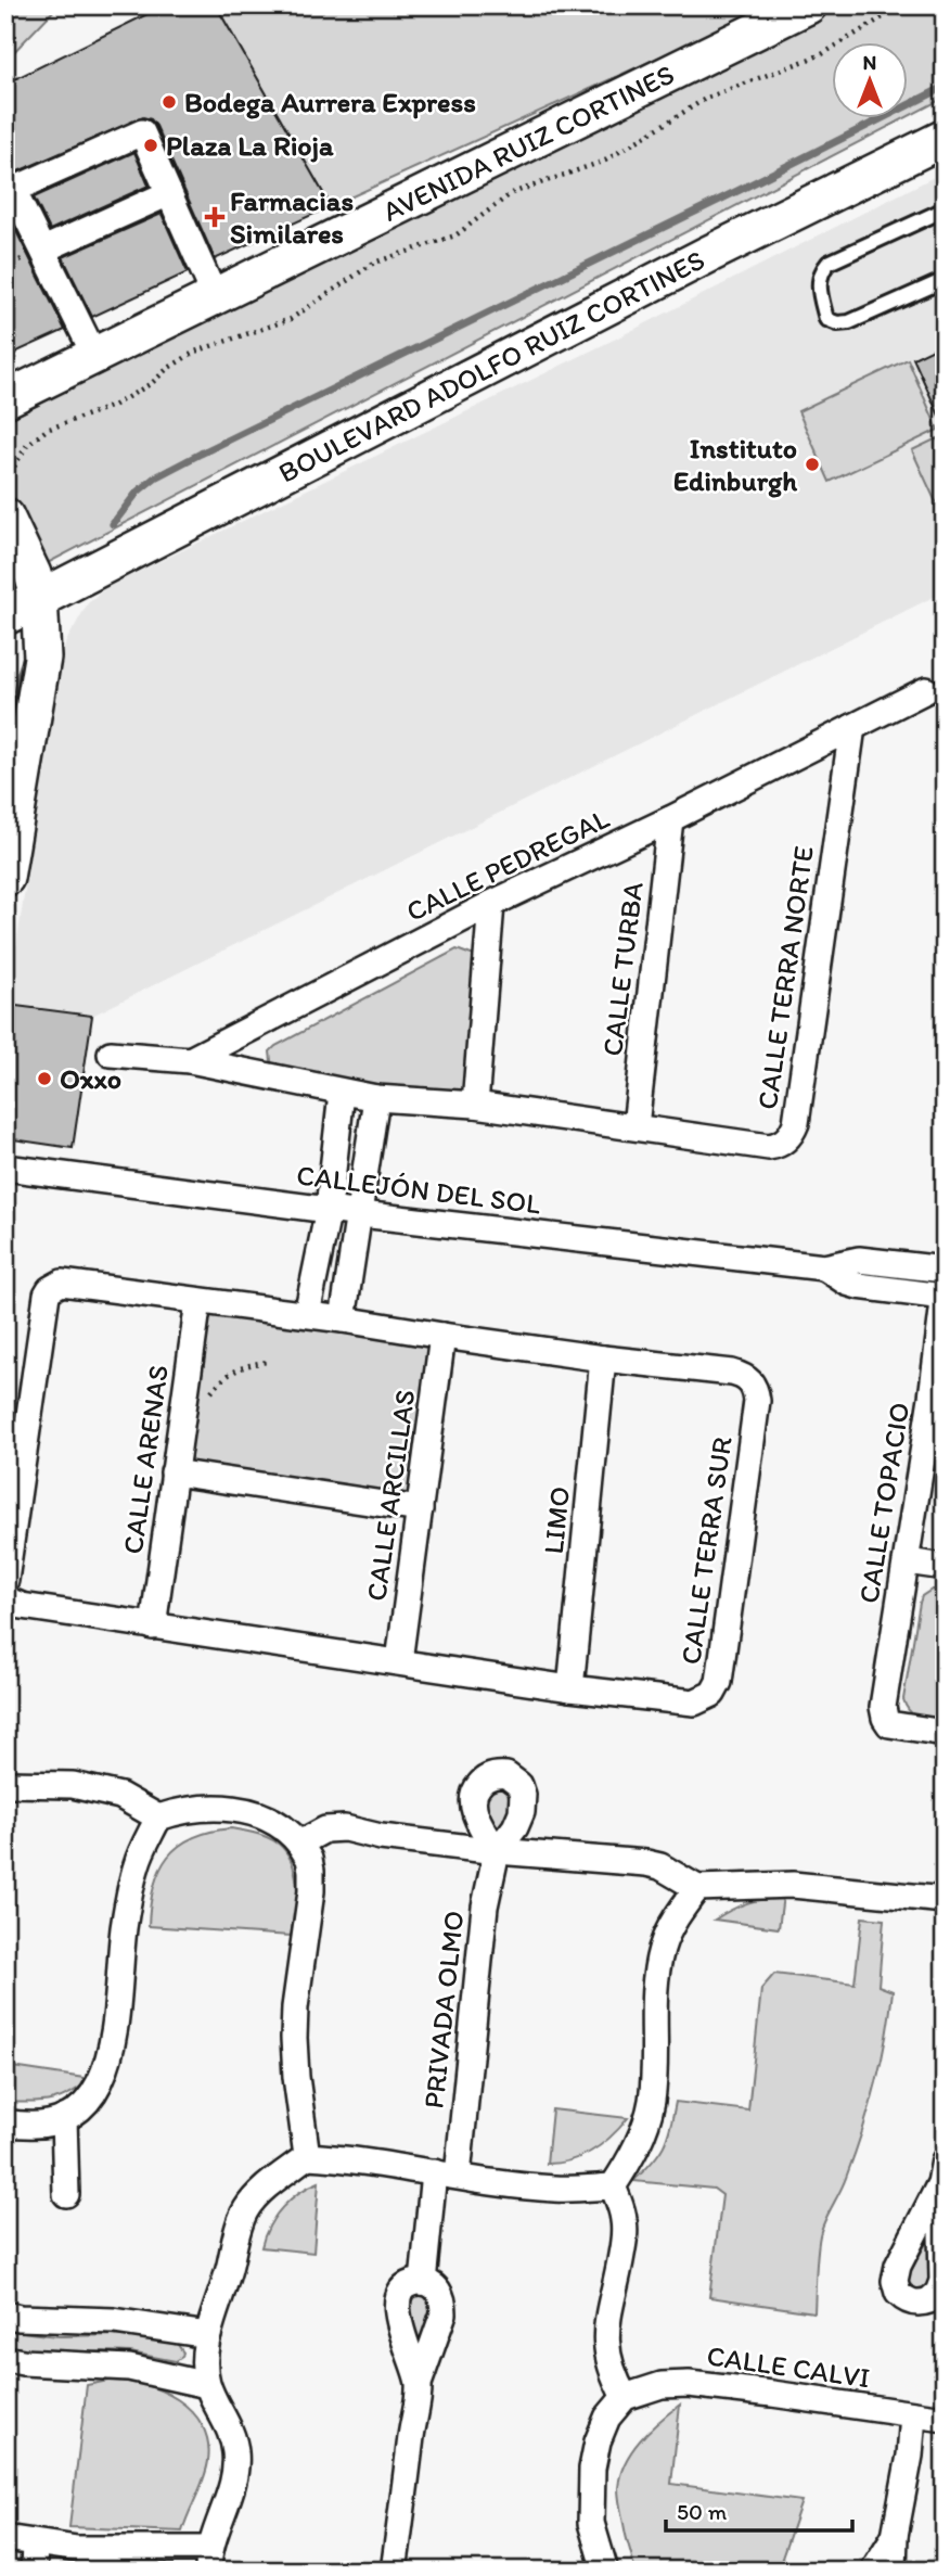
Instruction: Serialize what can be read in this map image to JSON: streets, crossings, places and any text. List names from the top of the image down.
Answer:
{
  "streets": {
    "main road": ["AVENIDA RUIZ CORTINES", "BOULEVARD ADOLFO RUIZ CORTINES"],
    "street": [
      "CALLE PEDREGAL",
      "CALLE TURBA",
      "CALLE TERRA NORTE",
      "CALLEJÓN DEL SOL",
      "CALLE ARENAS",
      "CALLE ARCILLAS",
      "CALLE TOPACIO",
      "LIMO",
      "CALLE TERRA SUR",
      "PRIVADA OLMO",
      "CALLE CALVI"
    ]
  },
  "crossings": [
    ["CALLE PEDREGAL", "CALLE TURBA"],
    ["CALLE PEDREGAL", "CALLE TERRA NORTE"],
    ["CALLE TURBA", "CALLE TERRA NORTE"],
    ["CALLEJÓN DEL SOL", "CALLE TOPACIO"],
    ["CALLE ARENAS", "CALLE TERRA SUR"],
    ["CALLE ARCILLAS", "CALLE TERRA SUR"],
    ["LIMO", "CALLE TERRA SUR"]
  ],
  "places": {
    "other": [
      "Bodega Aurrera Express",
      "Plaza La Rioja",
      "Instituto Edinburgh",
      "Oxxo"
    ],
    "health": ["Farmacias Similares"]
  },
  "scale_bar": "50 m",
  "north": "top"
}
